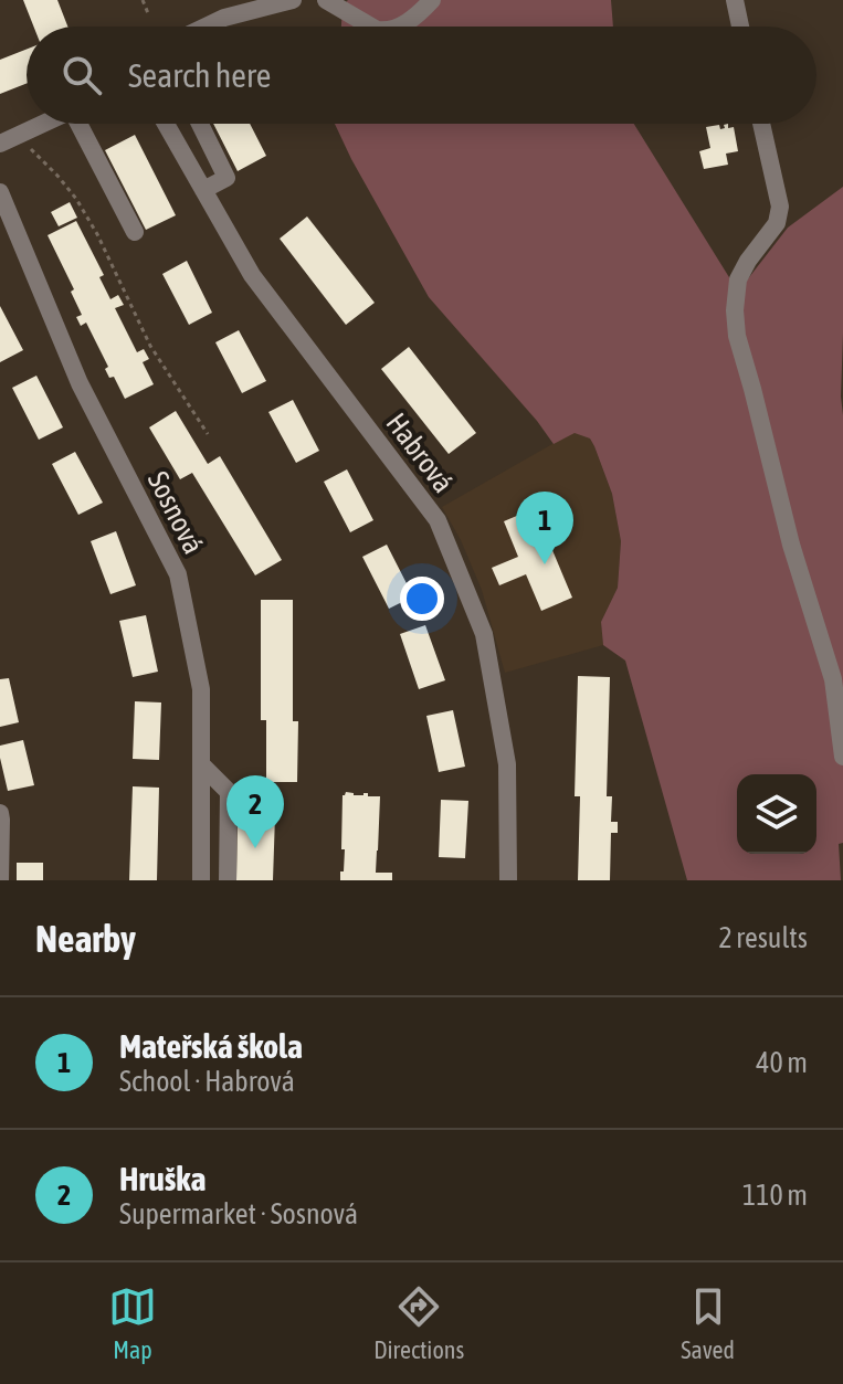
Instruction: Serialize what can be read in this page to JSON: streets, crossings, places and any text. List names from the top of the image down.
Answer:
{
  "streets": {
    "street": ["Habrová", "Sosnová"]
  },
  "page": {
    "search": "Search here",
    "pins": ["1", "2"],
    "heading": ["Nearby", "2 results"],
    "list": [
      {
        "mark": "1",
        "name": "Mateřská škola",
        "note": "School · Habrová",
        "value": "40 m"
      },
      {
        "mark": "2",
        "name": "Hruška",
        "note": "Supermarket · Sosnová",
        "value": "110 m"
      }
    ],
    "nav": ["Map", "Directions", "Saved"]
  }
}
